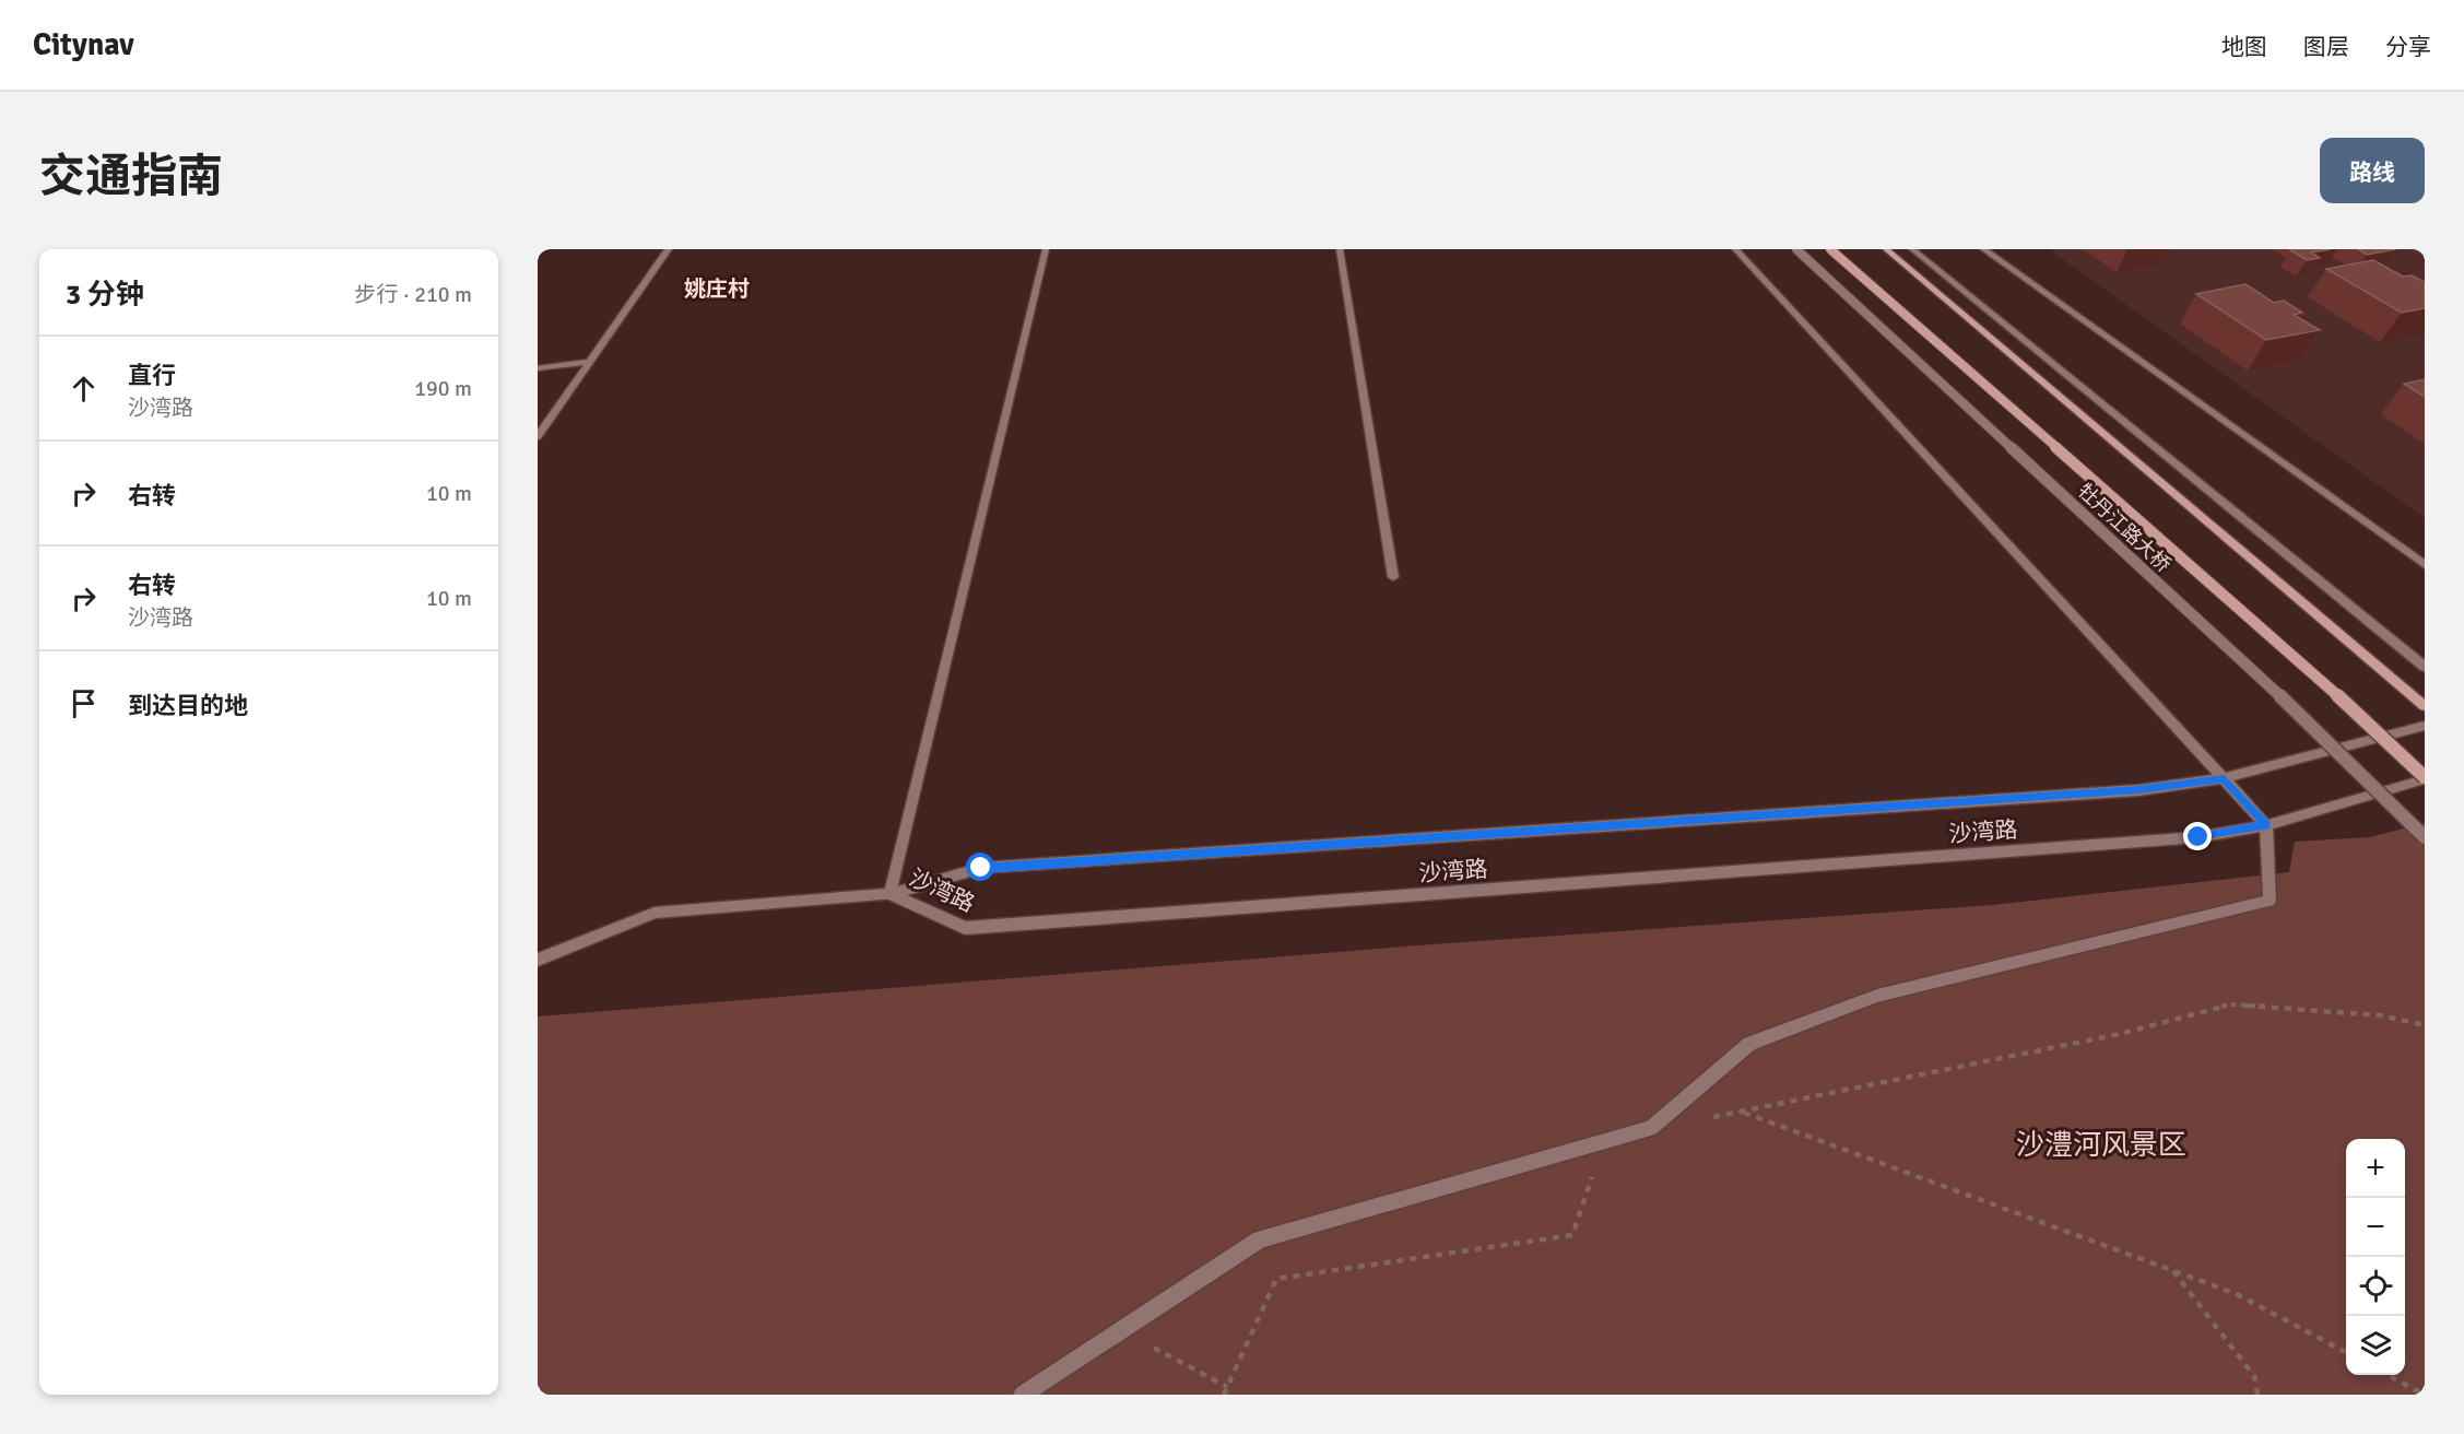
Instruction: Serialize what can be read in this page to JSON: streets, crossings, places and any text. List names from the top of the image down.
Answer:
{
  "streets": {
    "main road": ["牡丹江路大桥"],
    "street": ["沙湾路"]
  },
  "crossings": [
    ["牡丹江路大桥", "沙湾路"]
  ],
  "districts": ["姚庄村"],
  "parks": ["沙澧河风景区"],
  "page": {
    "header": "Citynav",
    "nav": ["地图", "图层", "分享"],
    "title": "交通指南",
    "buttons": "路线",
    "heading": ["3 分钟", "步行 · 210 m"],
    "list": [
      ["直行", "沙湾路", "190 m"],
      ["右转", "10 m"],
      ["右转", "沙湾路", "10 m"],
      "到达目的地"
    ],
    "map_buttons": ["+", "−"]
  }
}
